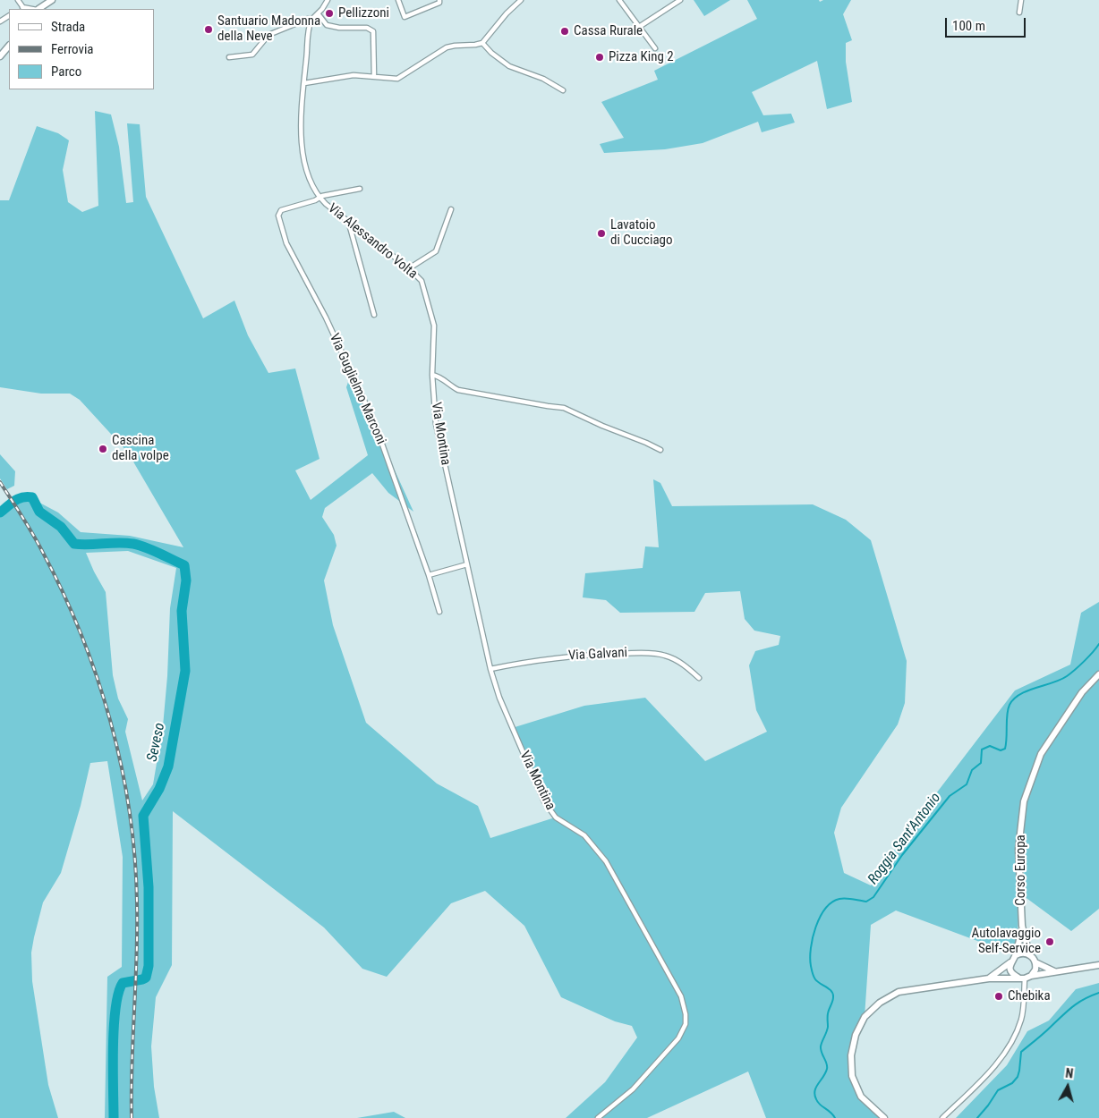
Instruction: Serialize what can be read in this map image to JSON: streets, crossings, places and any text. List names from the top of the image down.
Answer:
{
  "streets": {
    "main road": ["Corso Europa"],
    "street": [
      "Via Alessandro Volta",
      "Via Guglielmo Marconi",
      "Via Montina",
      "Via Galvani"
    ]
  },
  "crossings": [
    ["Via Alessandro Volta", "Via Guglielmo Marconi"],
    ["Via Alessandro Volta", "Via Montina"],
    ["Via Montina", "Via Galvani"]
  ],
  "water": ["Seveso", "Roggia Sant'Antonio"],
  "places": [
    "Pellizzoni",
    "Santuario Madonna della Neve",
    "Cassa Rurale",
    "Pizza King 2",
    "Lavatoio di Cucciago",
    "Cascina della volpe",
    "Autolavaggio Self-Service",
    "Chebika"
  ],
  "legend": ["Strada", "Ferrovia", "Parco"],
  "scale_bar": "100 m",
  "north": "top"
}
